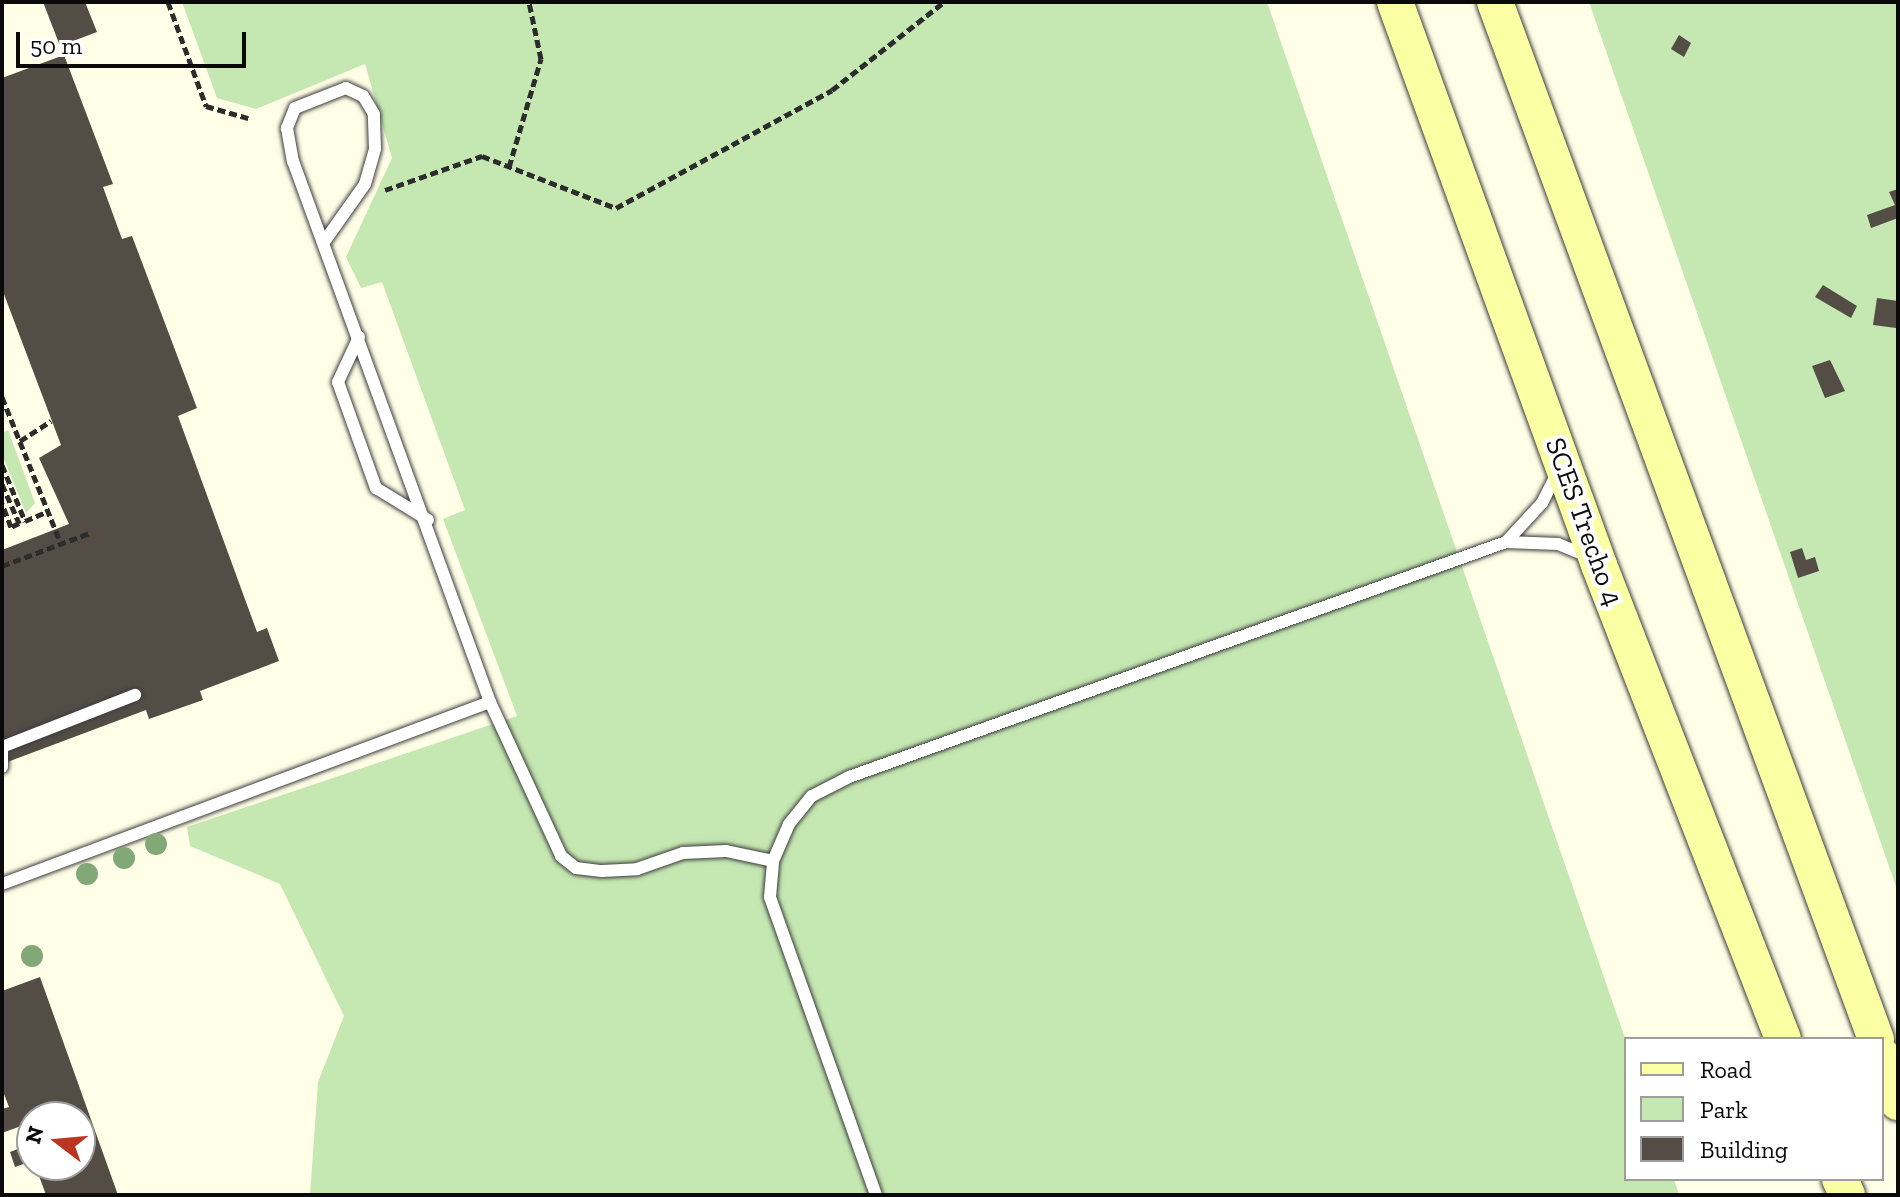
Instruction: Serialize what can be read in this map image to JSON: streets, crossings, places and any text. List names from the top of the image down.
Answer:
{
  "streets": {
    "main road": ["SCES Trecho 4"]
  },
  "legend": ["Road", "Park", "Building"],
  "scale_bar": "50 m",
  "north": "left"
}
